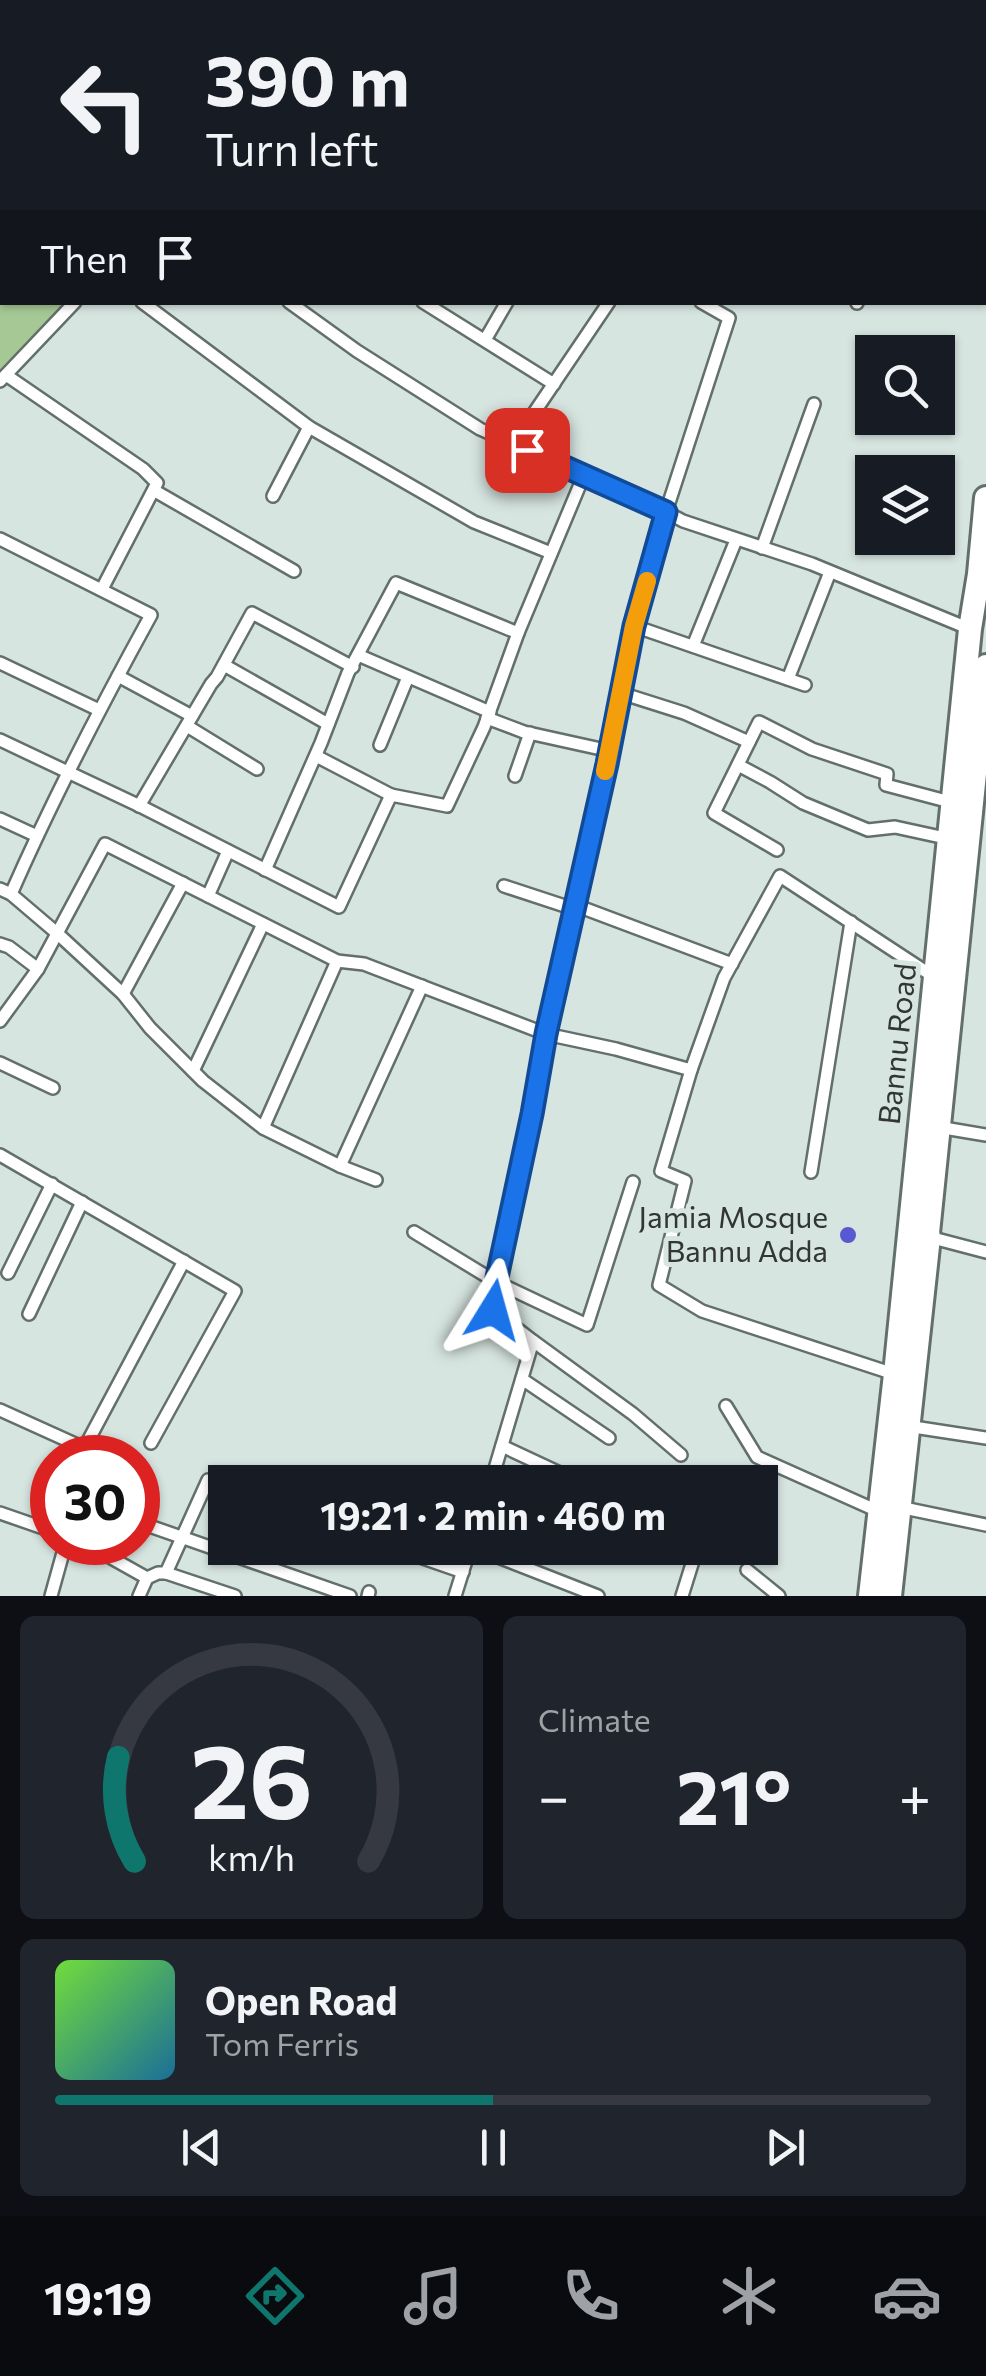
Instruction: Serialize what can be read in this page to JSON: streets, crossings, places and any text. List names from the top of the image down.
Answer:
{
  "streets": {
    "highway": ["Bannu Road"]
  },
  "places": ["Jamia Mosque Bannu Adda"],
  "page": {
    "turn": ["390 m", "Turn left"],
    "then": "Then",
    "limit": "30",
    "trip": "19:21 · 2 min · 460 m",
    "tile": "Climate",
    "heat": ["−", "21°", "+"],
    "song": ["Open Road", "Tom Ferris"],
    "tabs": "19:19",
    "gauge": ["26", "km/h"]
  }
}
